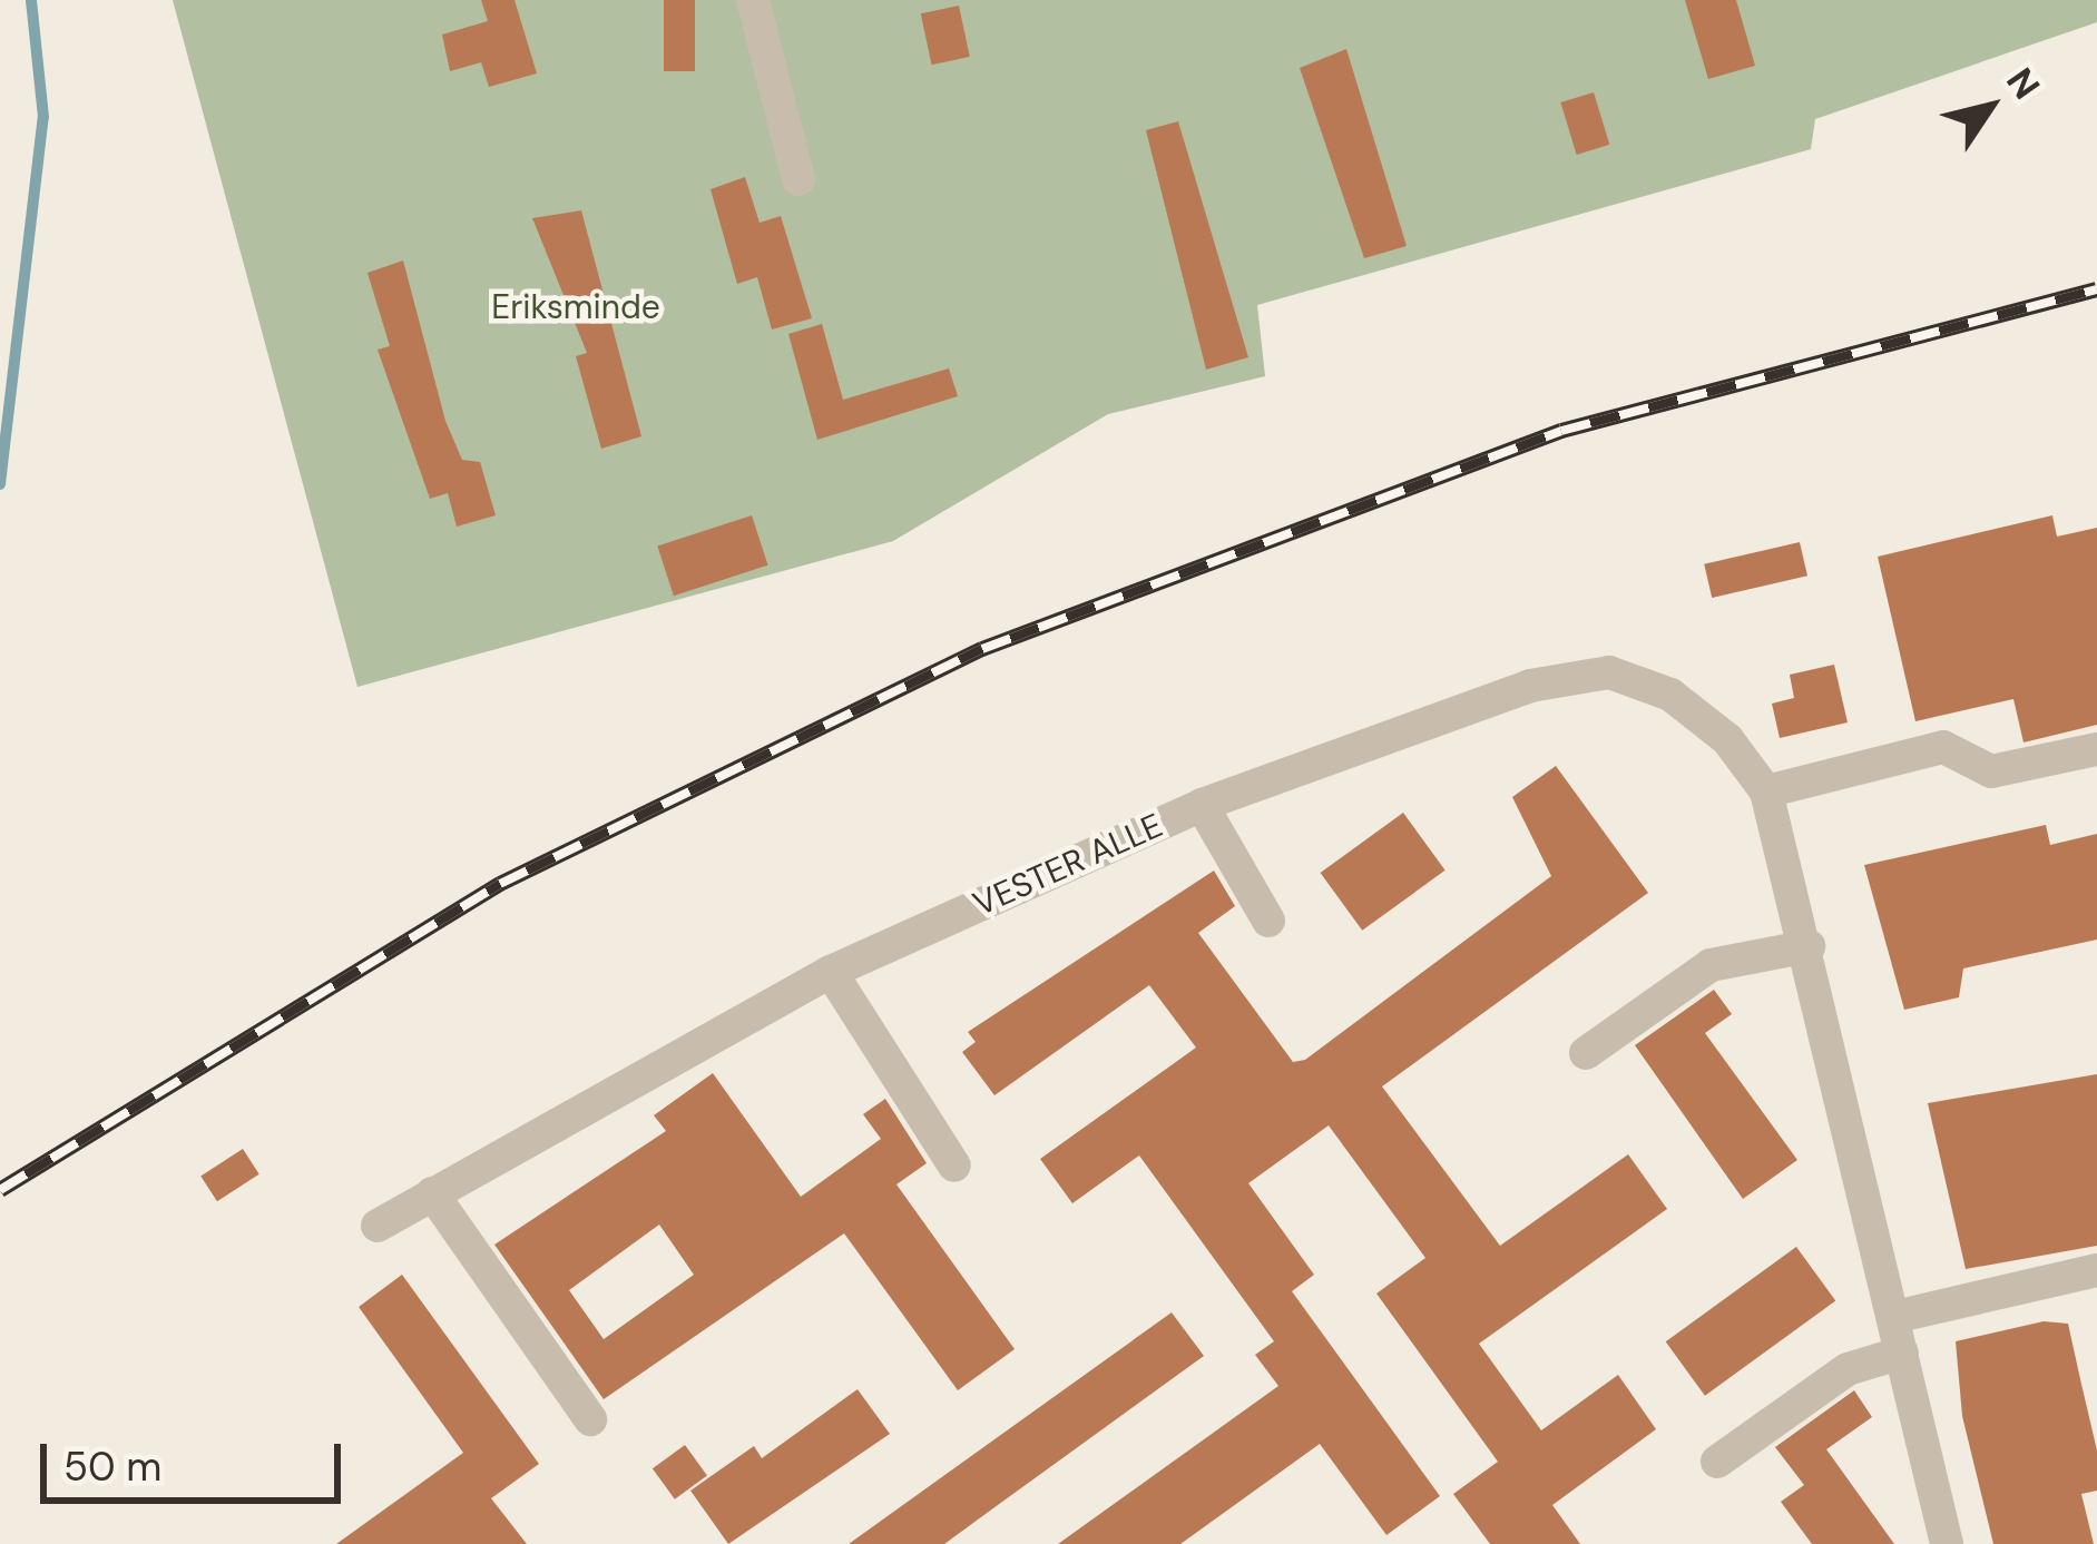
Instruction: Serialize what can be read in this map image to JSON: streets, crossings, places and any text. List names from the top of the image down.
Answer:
{
  "streets": {
    "street": ["VESTER ALLE"]
  },
  "parks": ["Eriksminde"],
  "scale_bar": "50 m",
  "north": "top right"
}
